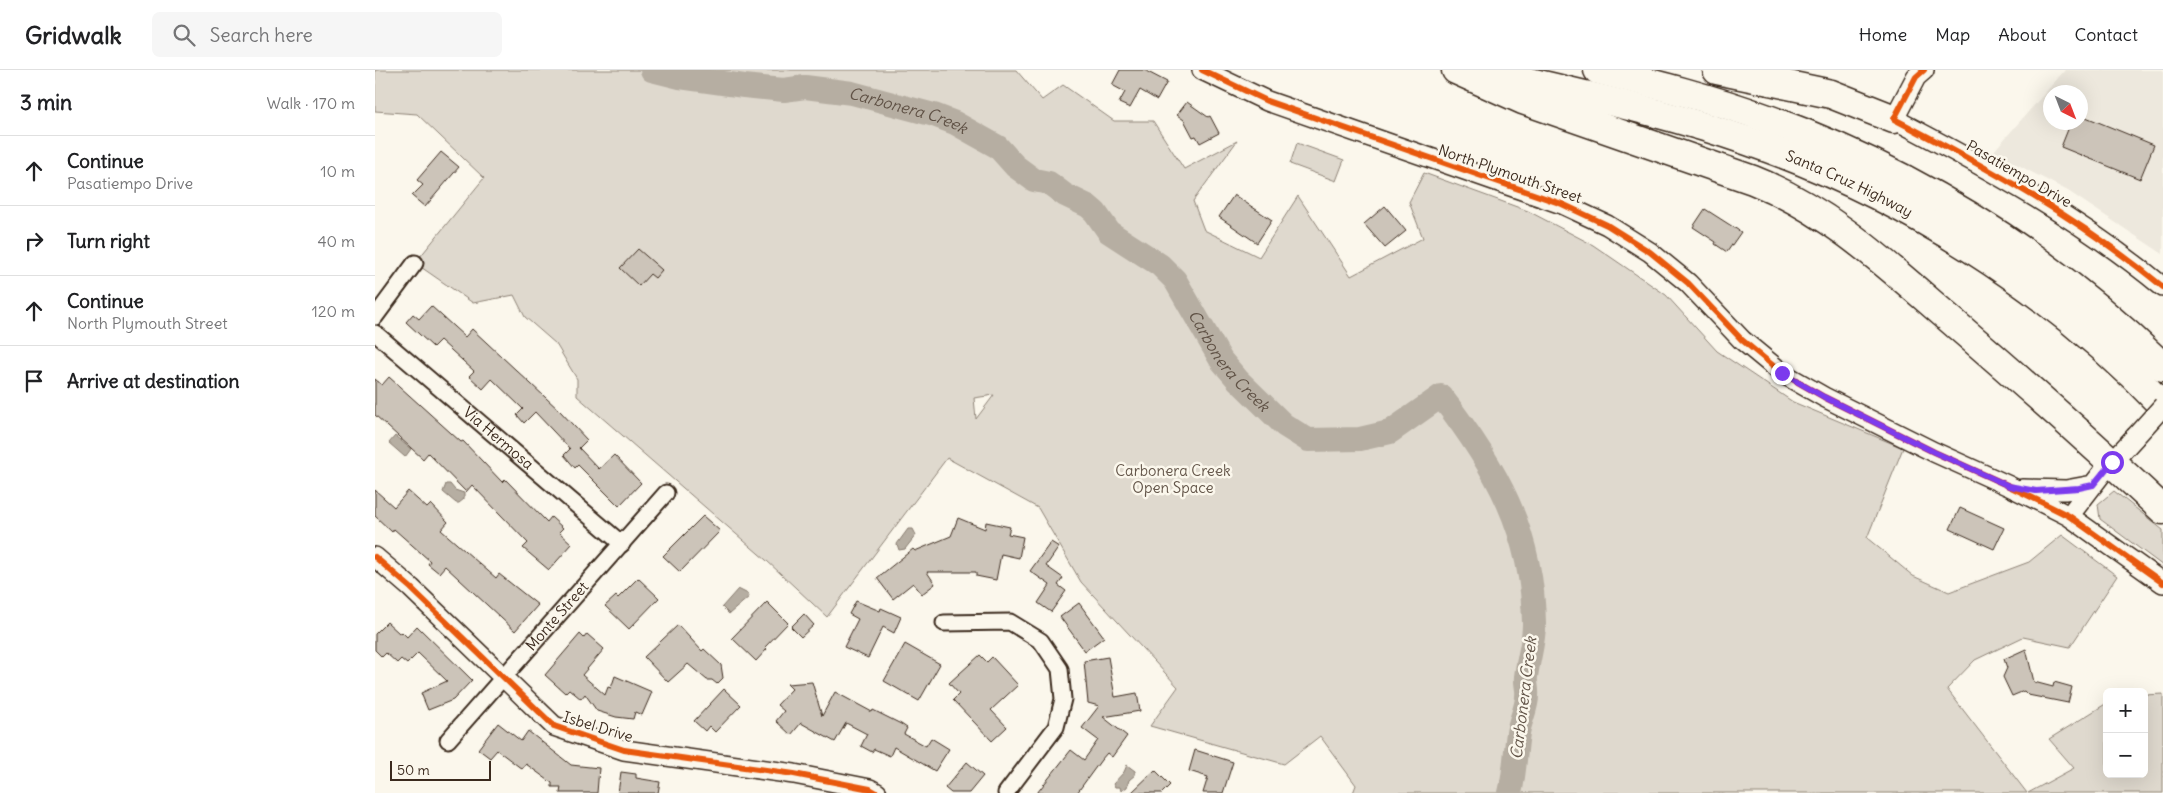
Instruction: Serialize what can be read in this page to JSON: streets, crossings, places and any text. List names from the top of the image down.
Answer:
{
  "streets": {
    "highway": ["Santa Cruz Highway"],
    "street": [
      "North Plymouth Street",
      "Pasatiempo Drive",
      "Via Hermosa",
      "Monte Street",
      "Isbel Drive"
    ]
  },
  "crossings": [
    ["Via Hermosa", "Monte Street"],
    ["Monte Street", "Isbel Drive"]
  ],
  "water": ["Carbonera Creek"],
  "parks": ["Carbonera Creek Open Space"],
  "scale_bar": "50 m",
  "north": "bottom right",
  "page": {
    "header": "Gridwalk",
    "search": "Search here",
    "nav": [
      "Home",
      "Map",
      "About",
      "Contact"
    ],
    "heading": ["3 min", "Walk · 170 m"],
    "list": [
      ["Continue", "Pasatiempo Drive", "10 m"],
      ["Turn right", "40 m"],
      ["Continue", "North Plymouth Street", "120 m"],
      "Arrive at destination"
    ],
    "map_buttons": ["+", "−"],
    "scale": "50 m"
  }
}
